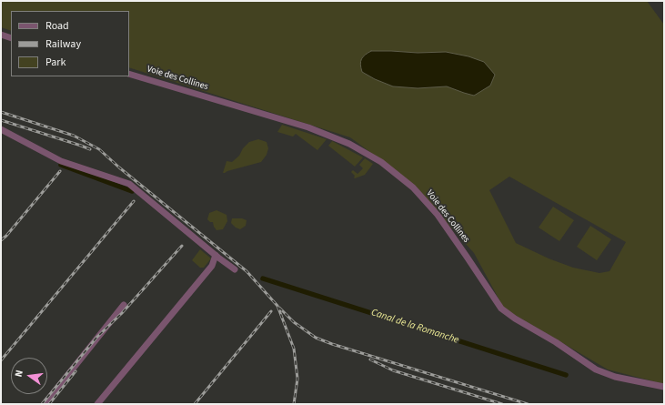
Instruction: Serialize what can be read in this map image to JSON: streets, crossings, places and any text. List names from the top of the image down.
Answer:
{
  "streets": {
    "street": ["Voie des Collines"]
  },
  "water": ["Canal de la Romanche"],
  "legend": ["Road", "Railway", "Park"],
  "north": "left"
}
